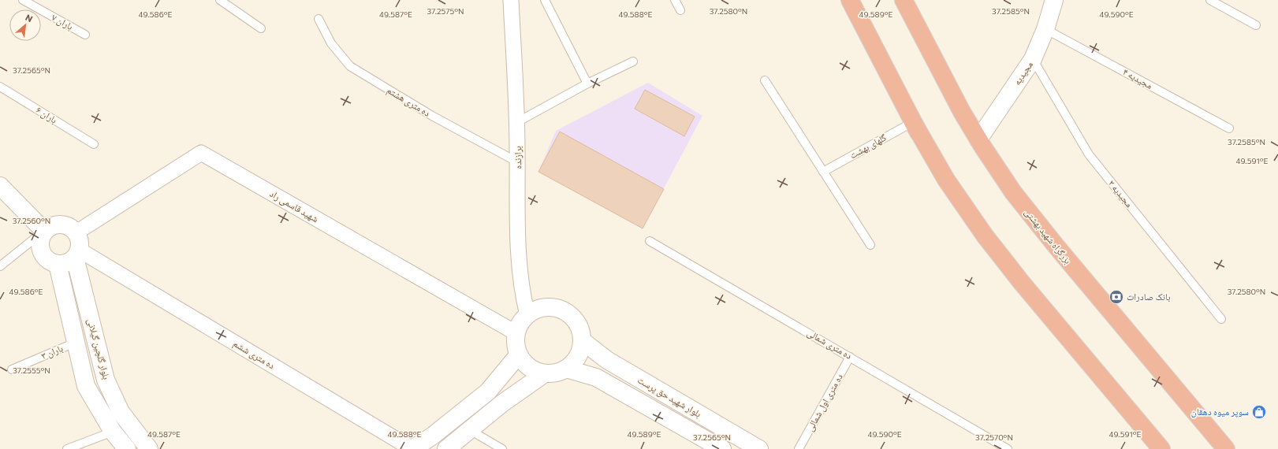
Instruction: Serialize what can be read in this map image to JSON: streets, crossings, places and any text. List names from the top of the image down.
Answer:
{
  "streets": {
    "highway": ["بزرگراه شهید بهشتی"],
    "street": [
      "مجیدیه",
      "برازنده",
      "شهید قاسمی راد",
      "بلوار گلچین گیلانی",
      "ده متری ششم",
      "بلوار شهید حق پرست"
    ],
    "lane": [
      "باران ۷",
      "مجیدیه ۴",
      "ده متری هشتم",
      "باران ۶",
      "گلهای بهشت",
      "مجیدیه ۲",
      "ده متری شمالی",
      "باران ۳",
      "ده متری اول شمالی"
    ]
  },
  "crossings": [
    ["مجیدیه", "مجیدیه ۴"],
    ["مجیدیه", "مجیدیه ۲"],
    ["مجیدیه", "بزرگراه شهید بهشتی"],
    ["ده متری هشتم", "برازنده"],
    ["برازنده", "شهید قاسمی راد"],
    ["برازنده", "بلوار شهید حق پرست"],
    ["شهید قاسمی راد", "بلوار گلچین گیلانی"],
    ["شهید قاسمی راد", "ده متری ششم"],
    ["شهید قاسمی راد", "بلوار شهید حق پرست"],
    ["ده متری شمالی", "ده متری اول شمالی"],
    ["بلوار گلچین گیلانی", "باران ۳"],
    ["بلوار گلچین گیلانی", "ده متری ششم"]
  ],
  "places": {
    "bank": ["بانک صادرات"],
    "shop": ["سوپر میوه دهقان"]
  },
  "north": "top right",
  "coordinates": [
    "37.2575°N",
    "37.2585°N",
    "37.2580°N",
    "49.586°E",
    "49.587°E",
    "49.588°E",
    "49.589°E",
    "49.590°E",
    "37.2565°N",
    "49.591°E",
    "37.2560°N",
    "37.2555°N",
    "37.2570°N"
  ]
}
